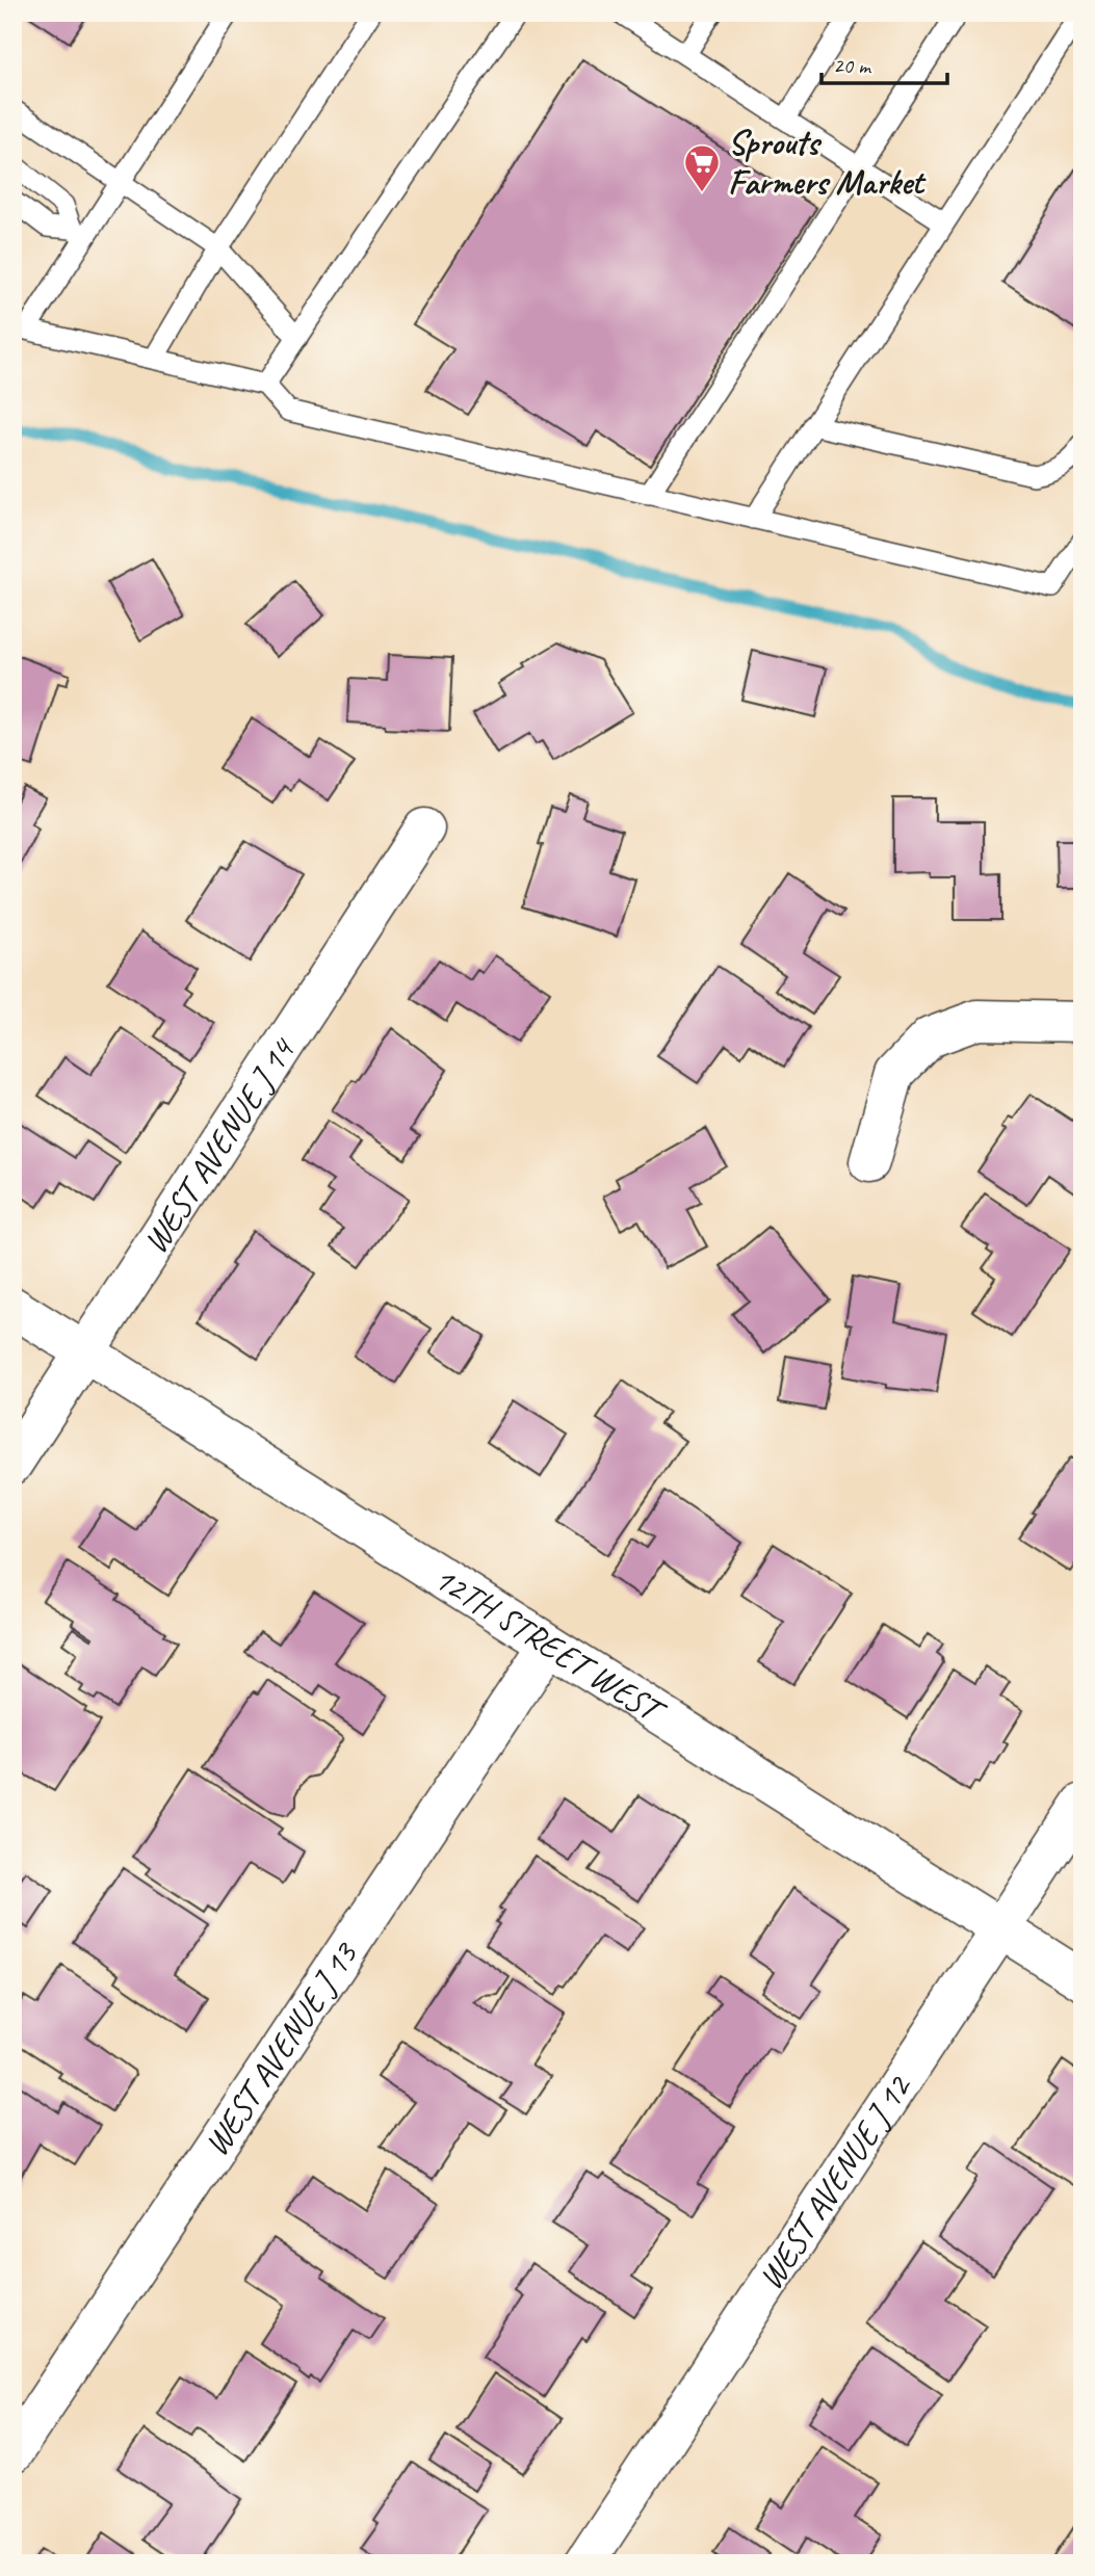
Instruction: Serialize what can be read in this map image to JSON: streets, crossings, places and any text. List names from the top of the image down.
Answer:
{
  "streets": {
    "street": [
      "WEST AVENUE J 14",
      "12TH STREET WEST",
      "WEST AVENUE J 13",
      "WEST AVENUE J 12"
    ]
  },
  "crossings": [
    ["WEST AVENUE J 14", "12TH STREET WEST"],
    ["12TH STREET WEST", "WEST AVENUE J 13"],
    ["12TH STREET WEST", "WEST AVENUE J 12"]
  ],
  "places": {
    "supermarket": ["Sprouts Farmers Market"]
  },
  "scale_bar": "20 m"
}
